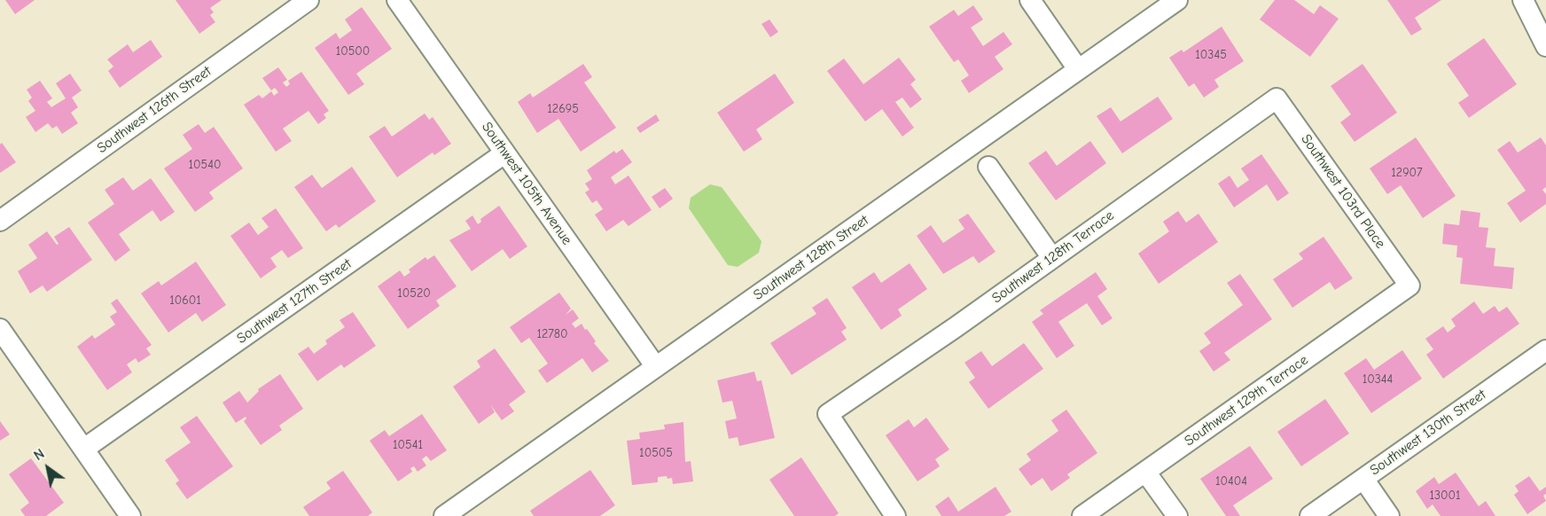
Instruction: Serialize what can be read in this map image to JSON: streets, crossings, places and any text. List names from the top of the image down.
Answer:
{
  "streets": {
    "street": [
      "Southwest 126th Street",
      "Southwest 105th Avenue",
      "Southwest 103rd Place",
      "Southwest 128th Terrace",
      "Southwest 128th Street",
      "Southwest 127th Street",
      "Southwest 129th Terrace",
      "Southwest 130th Street"
    ]
  },
  "crossings": [
    ["Southwest 105th Avenue", "Southwest 128th Street"],
    ["Southwest 105th Avenue", "Southwest 127th Street"],
    ["Southwest 103rd Place", "Southwest 128th Terrace"],
    ["Southwest 103rd Place", "Southwest 129th Terrace"]
  ],
  "house_numbers": [
    "10500",
    "10345",
    "12695",
    "10540",
    "12907",
    "10520",
    "10601",
    "12780",
    "10344",
    "10541",
    "10505",
    "10404",
    "13001"
  ],
  "north": "top left"
}
